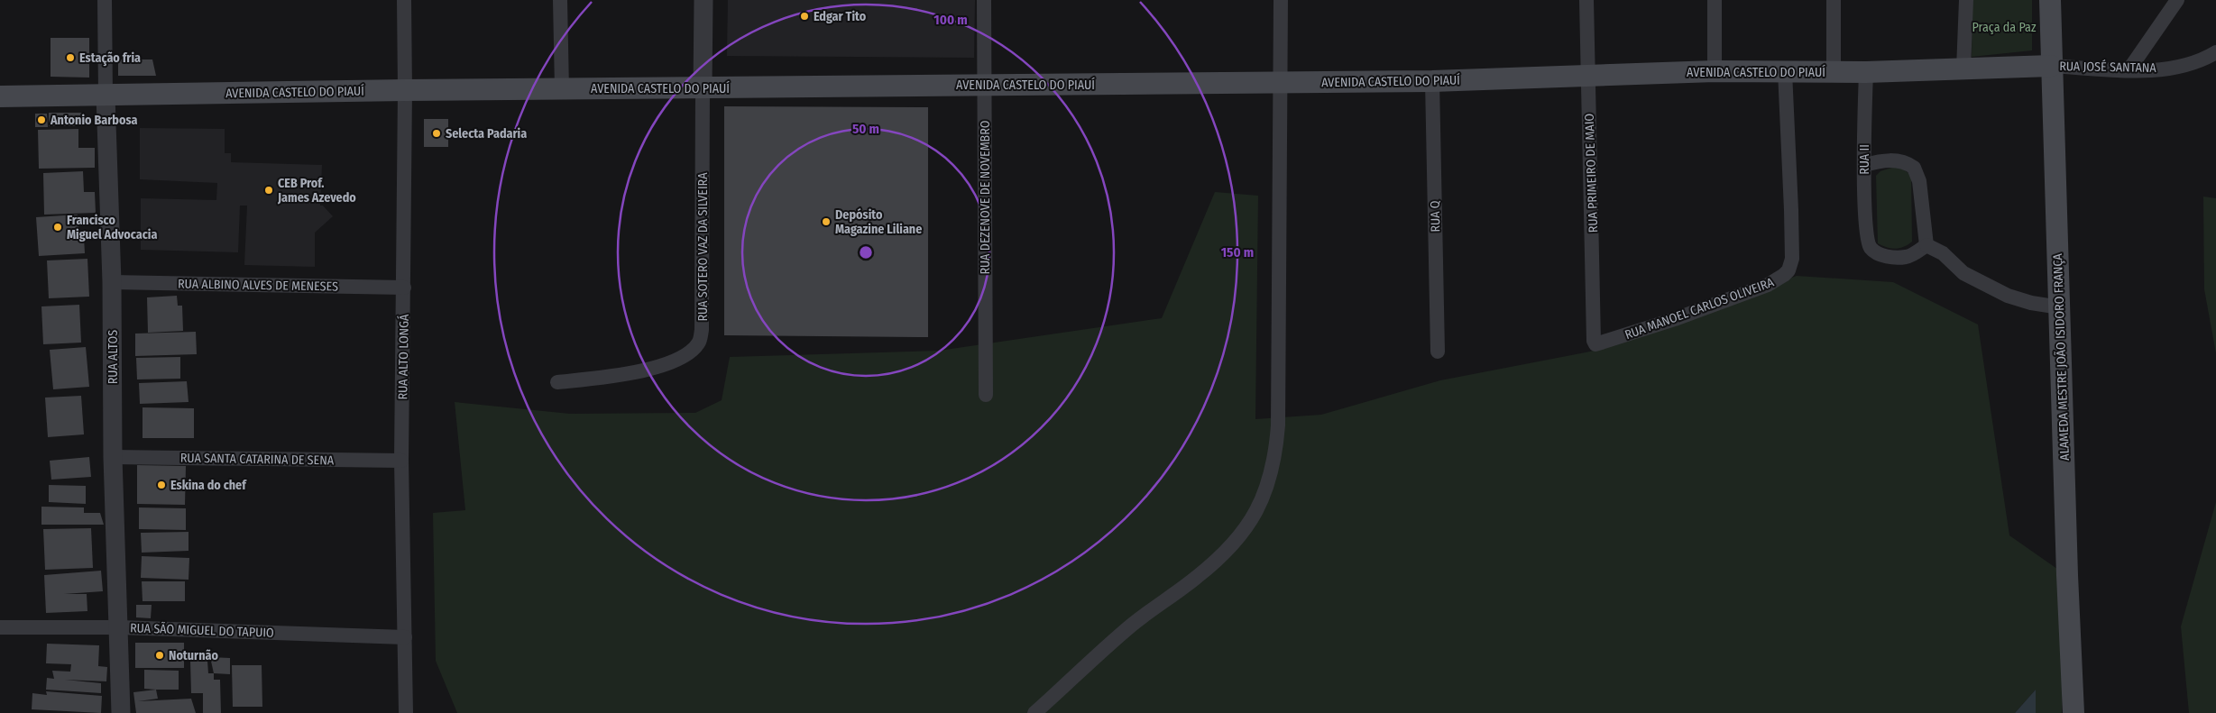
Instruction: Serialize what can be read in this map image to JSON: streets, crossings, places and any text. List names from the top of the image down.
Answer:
{
  "streets": {
    "main road": ["AVENIDA CASTELO DO PIAUÍ", "ALAMEDA MESTRE JOÃO ISIDORO FRANÇA"],
    "street": [
      "RUA JOSÉ SANTANA",
      "RUA II",
      "RUA PRIMEIRO DE MAIO",
      "RUA DEZENOVE DE NOVEMBRO",
      "RUA Q",
      "RUA SOTERO VAZ DA SILVEIRA",
      "RUA ALBINO ALVES DE MENESES",
      "RUA MANOEL CARLOS OLIVEIRA",
      "RUA ALTOS",
      "RUA ALTO LONGÁ",
      "RUA SANTA CATARINA DE SENA",
      "RUA SÃO MIGUEL DO TAPUIO"
    ]
  },
  "crossings": [
    ["RUA JOSÉ SANTANA", "AVENIDA CASTELO DO PIAUÍ"],
    ["RUA JOSÉ SANTANA", "ALAMEDA MESTRE JOÃO ISIDORO FRANÇA"],
    ["AVENIDA CASTELO DO PIAUÍ", "RUA II"],
    ["AVENIDA CASTELO DO PIAUÍ", "RUA PRIMEIRO DE MAIO"],
    ["AVENIDA CASTELO DO PIAUÍ", "RUA DEZENOVE DE NOVEMBRO"],
    ["AVENIDA CASTELO DO PIAUÍ", "RUA Q"],
    ["AVENIDA CASTELO DO PIAUÍ", "RUA SOTERO VAZ DA SILVEIRA"],
    ["AVENIDA CASTELO DO PIAUÍ", "RUA MANOEL CARLOS OLIVEIRA"],
    ["AVENIDA CASTELO DO PIAUÍ", "RUA ALTOS"],
    ["AVENIDA CASTELO DO PIAUÍ", "RUA ALTO LONGÁ"],
    ["AVENIDA CASTELO DO PIAUÍ", "ALAMEDA MESTRE JOÃO ISIDORO FRANÇA"],
    ["RUA PRIMEIRO DE MAIO", "RUA MANOEL CARLOS OLIVEIRA"],
    ["RUA ALBINO ALVES DE MENESES", "RUA ALTOS"],
    ["RUA ALBINO ALVES DE MENESES", "RUA ALTO LONGÁ"],
    ["RUA ALTOS", "RUA SANTA CATARINA DE SENA"],
    ["RUA ALTOS", "RUA SÃO MIGUEL DO TAPUIO"],
    ["RUA ALTO LONGÁ", "RUA SANTA CATARINA DE SENA"],
    ["RUA ALTO LONGÁ", "RUA SÃO MIGUEL DO TAPUIO"]
  ],
  "parks": ["Praça da Paz"],
  "places": [
    "Edgar Tito",
    "Estação fria",
    "Antonio Barbosa",
    "Selecta Padaria",
    "CEB Prof. James Azevedo",
    "Depósito Magazine Liliane",
    "Francisco Miguel Advocacia",
    "Eskina do chef",
    "Noturnão"
  ],
  "rings": ["100 m", "50 m", "150 m"]
}
